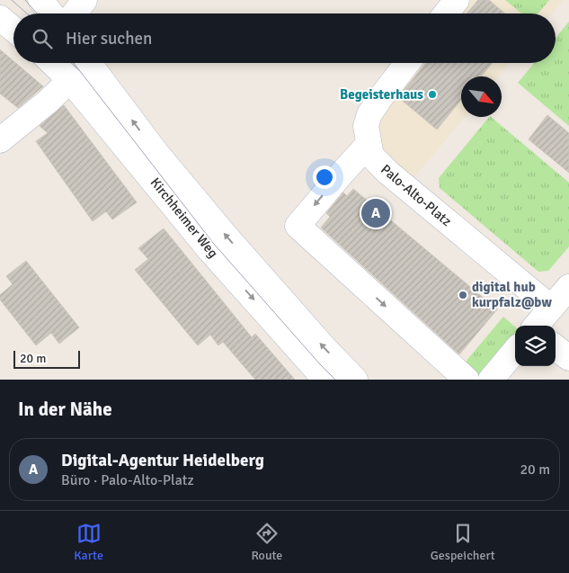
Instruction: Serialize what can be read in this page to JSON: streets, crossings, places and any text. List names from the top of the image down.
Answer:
{
  "streets": {
    "street": ["Palo-Alto-Platz", "Kirchheimer Weg"]
  },
  "places": ["Begeisterhaus", "digital hub kurpfalz@bw"],
  "scale_bar": "20 m",
  "north": "bottom right",
  "page": {
    "search": "Hier suchen",
    "pins": "A",
    "scale": "20 m",
    "heading": "In der Nähe",
    "list": [
      {
        "mark": "A",
        "name": "Digital-Agentur Heidelberg",
        "note": "Büro · Palo-Alto-Platz",
        "value": "20 m"
      }
    ],
    "nav": ["Karte", "Route", "Gespeichert"]
  }
}
